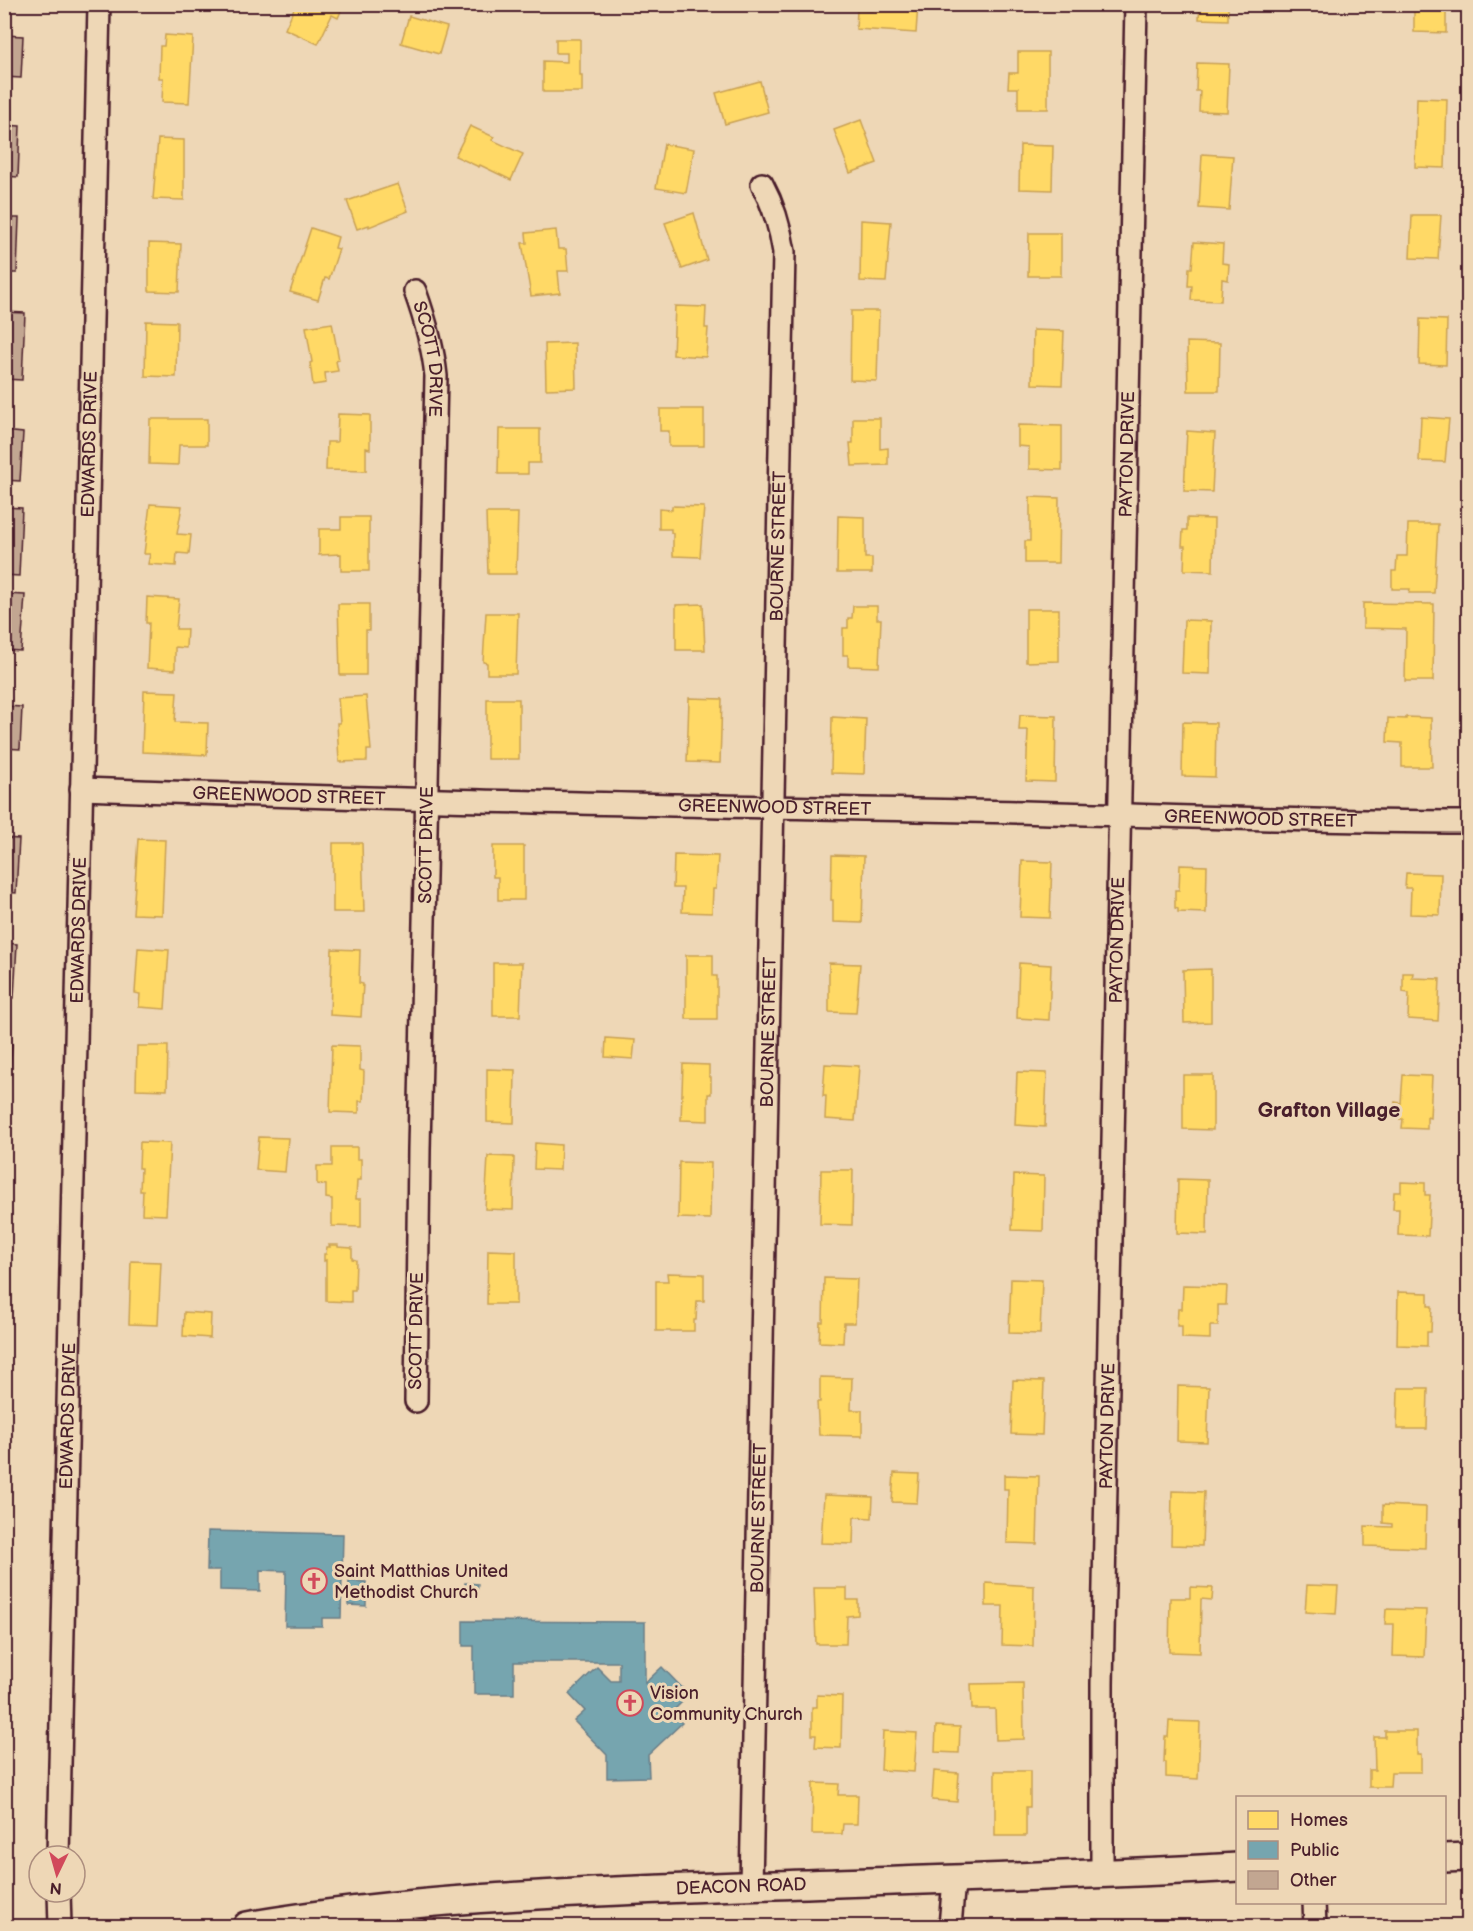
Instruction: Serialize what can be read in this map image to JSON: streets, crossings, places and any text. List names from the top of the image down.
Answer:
{
  "streets": {
    "main road": ["DEACON ROAD"],
    "street": [
      "SCOTT DRIVE",
      "EDWARDS DRIVE",
      "PAYTON DRIVE",
      "BOURNE STREET",
      "GREENWOOD STREET"
    ]
  },
  "crossings": [
    ["SCOTT DRIVE", "GREENWOOD STREET"],
    ["EDWARDS DRIVE", "GREENWOOD STREET"],
    ["PAYTON DRIVE", "GREENWOOD STREET"],
    ["PAYTON DRIVE", "DEACON ROAD"],
    ["BOURNE STREET", "GREENWOOD STREET"],
    ["BOURNE STREET", "DEACON ROAD"]
  ],
  "districts": ["Grafton Village"],
  "places": {
    "church": ["Saint Matthias United Methodist Church", "Vision Community Church"]
  },
  "legend": ["Homes", "Public", "Other"],
  "north": "bottom"
}
